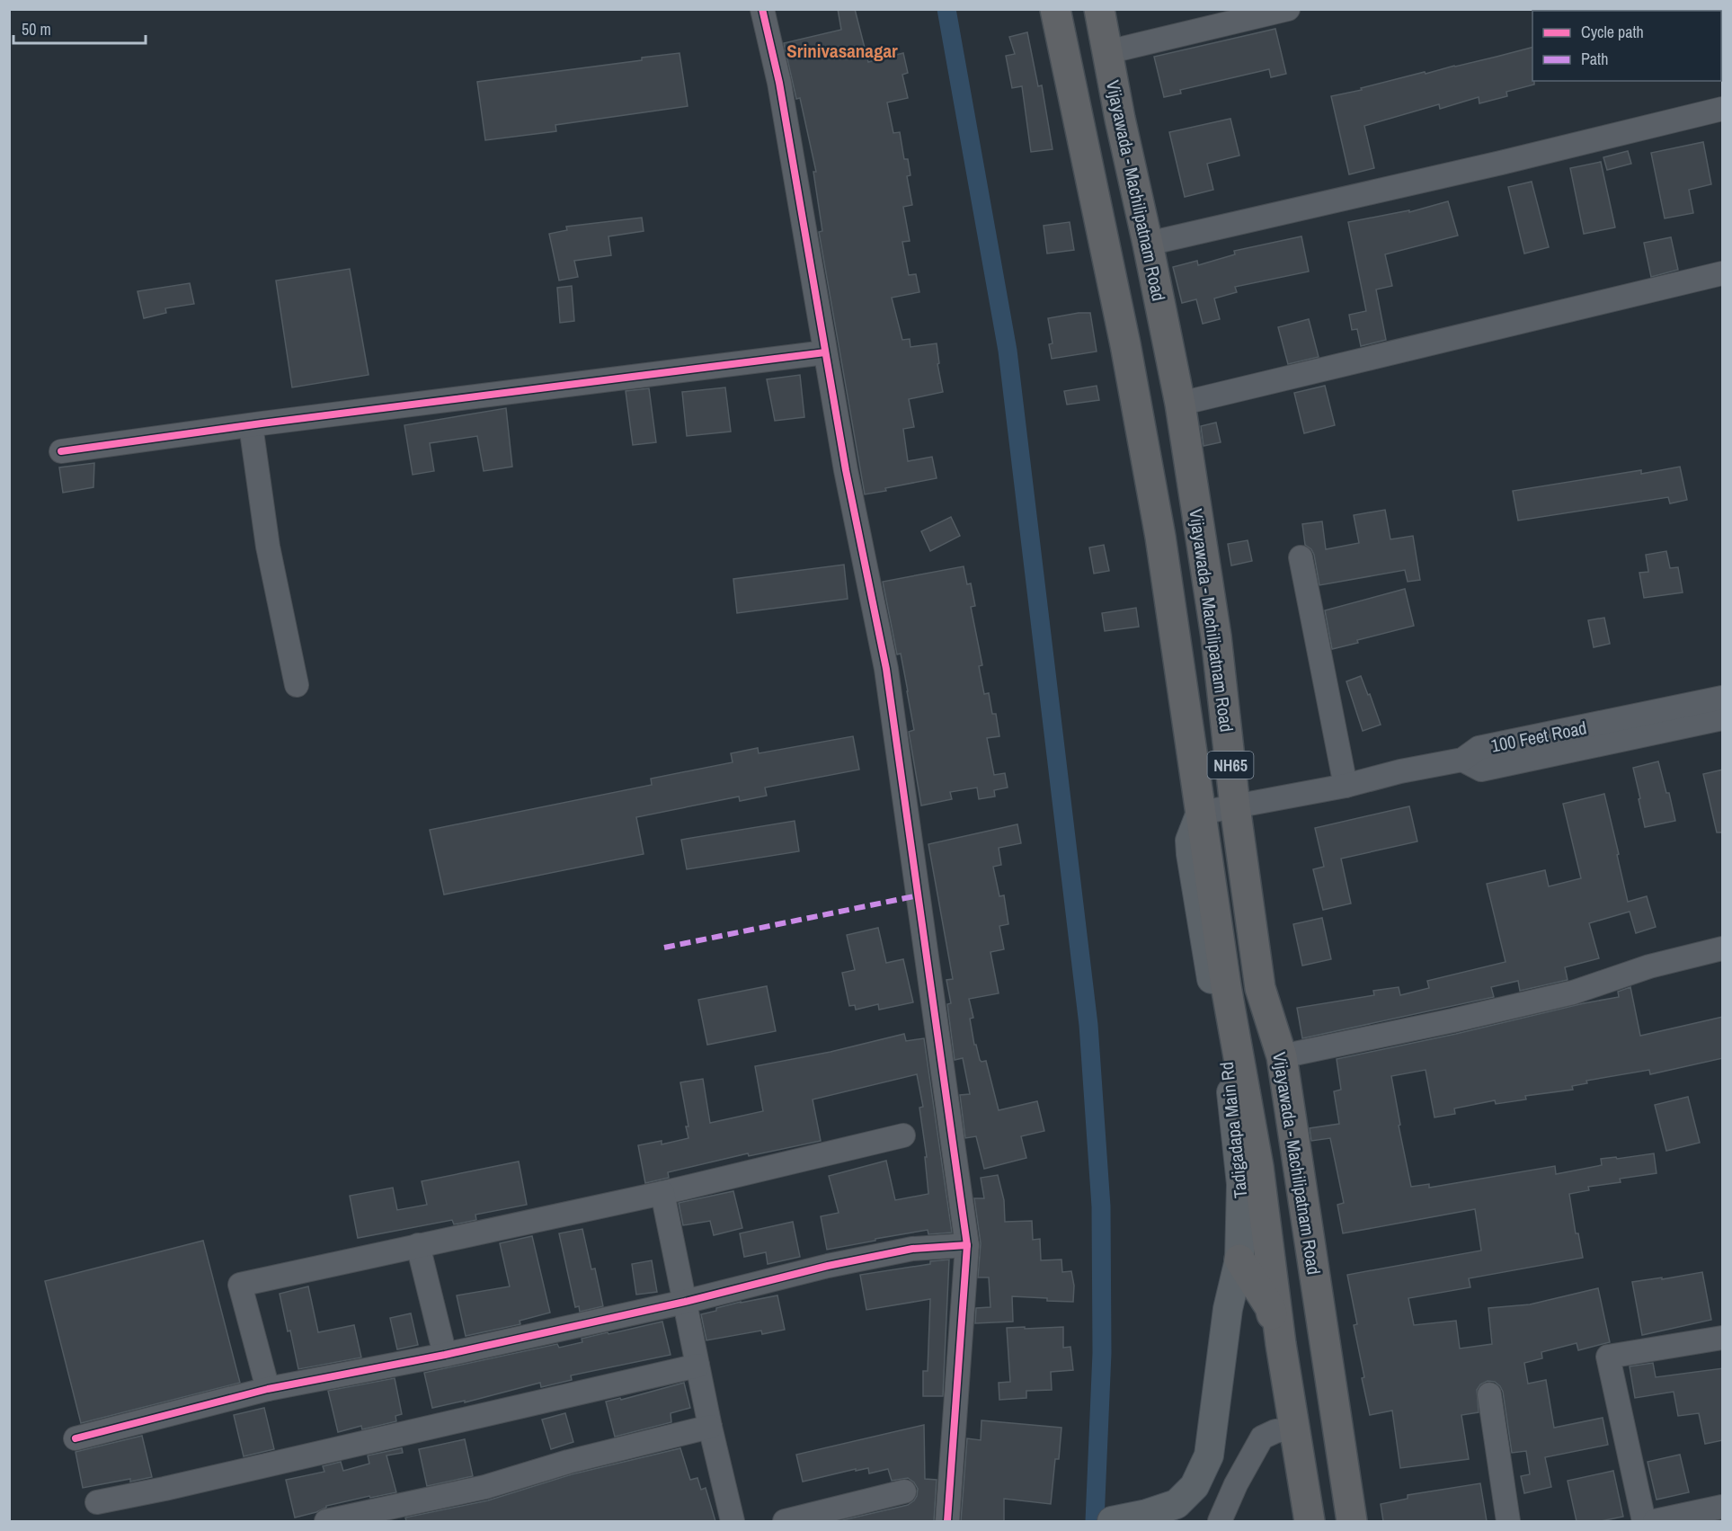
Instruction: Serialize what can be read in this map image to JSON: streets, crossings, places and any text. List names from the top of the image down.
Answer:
{
  "streets": {
    "highway": ["Vijayawada - Machilipatnam Road", "NH65"],
    "main road": ["Tadigadapa Main Rd"],
    "street": ["100 Feet Road"]
  },
  "crossings": [
    ["NH65", "Tadigadapa Main Rd"]
  ],
  "districts": ["Srinivasanagar"],
  "legend": ["Cycle path", "Path"],
  "scale_bar": "50 m"
}
